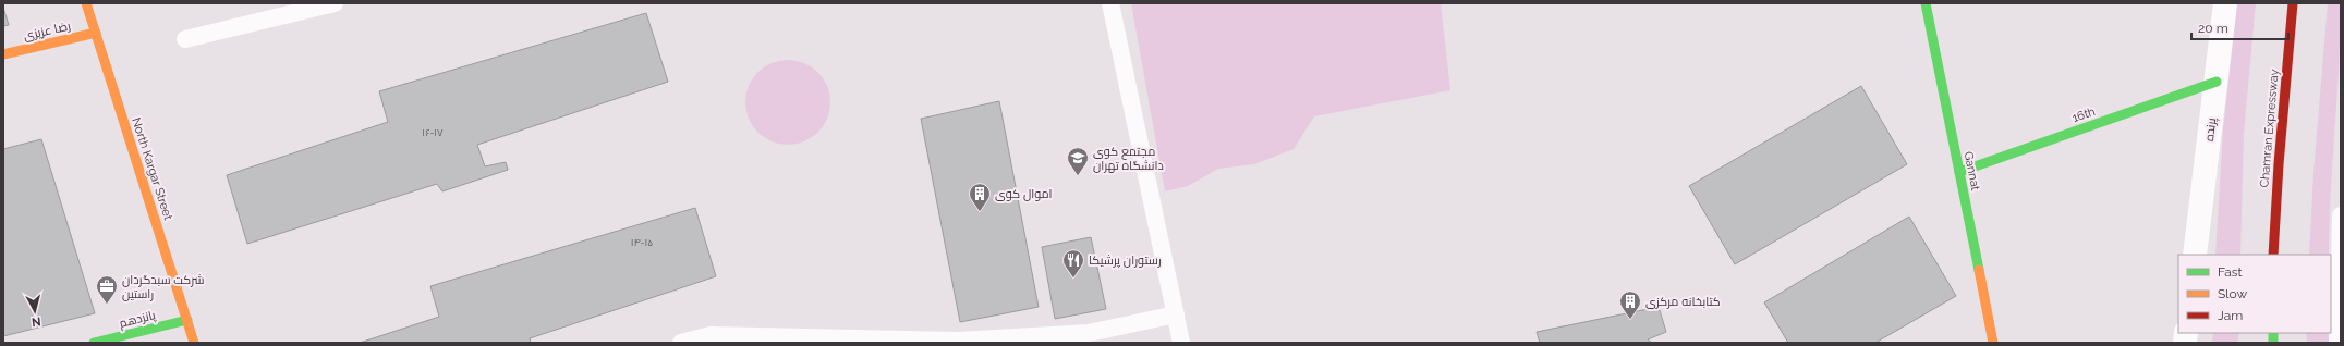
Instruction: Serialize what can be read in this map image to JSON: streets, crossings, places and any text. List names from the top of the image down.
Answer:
{
  "streets": {
    "main road": [
      "رضا عزیزی",
      "16th",
      "Chamran Expressway",
      "North Kargar Street",
      "Gannat",
      "پانزدهم"
    ],
    "street": ["پرنده"]
  },
  "crossings": [
    ["رضا عزیزی", "North Kargar Street"],
    ["16th", "پرنده"],
    ["16th", "Gannat"],
    ["North Kargar Street", "پانزدهم"]
  ],
  "places": {
    "school or university": ["مجتمع کوی دانشگاه تهران"],
    "building": ["اموال کوی", "کتابخانه مرکزی"],
    "restaurant": ["رستوران پرشیکا"],
    "office": ["شرکت سبدگردان راستین"]
  },
  "house_numbers": ["۱۶-۱۷", "۱۴-۱۵"],
  "legend": ["Fast", "Slow", "Jam"],
  "scale_bar": "20 m",
  "north": "bottom"
}
